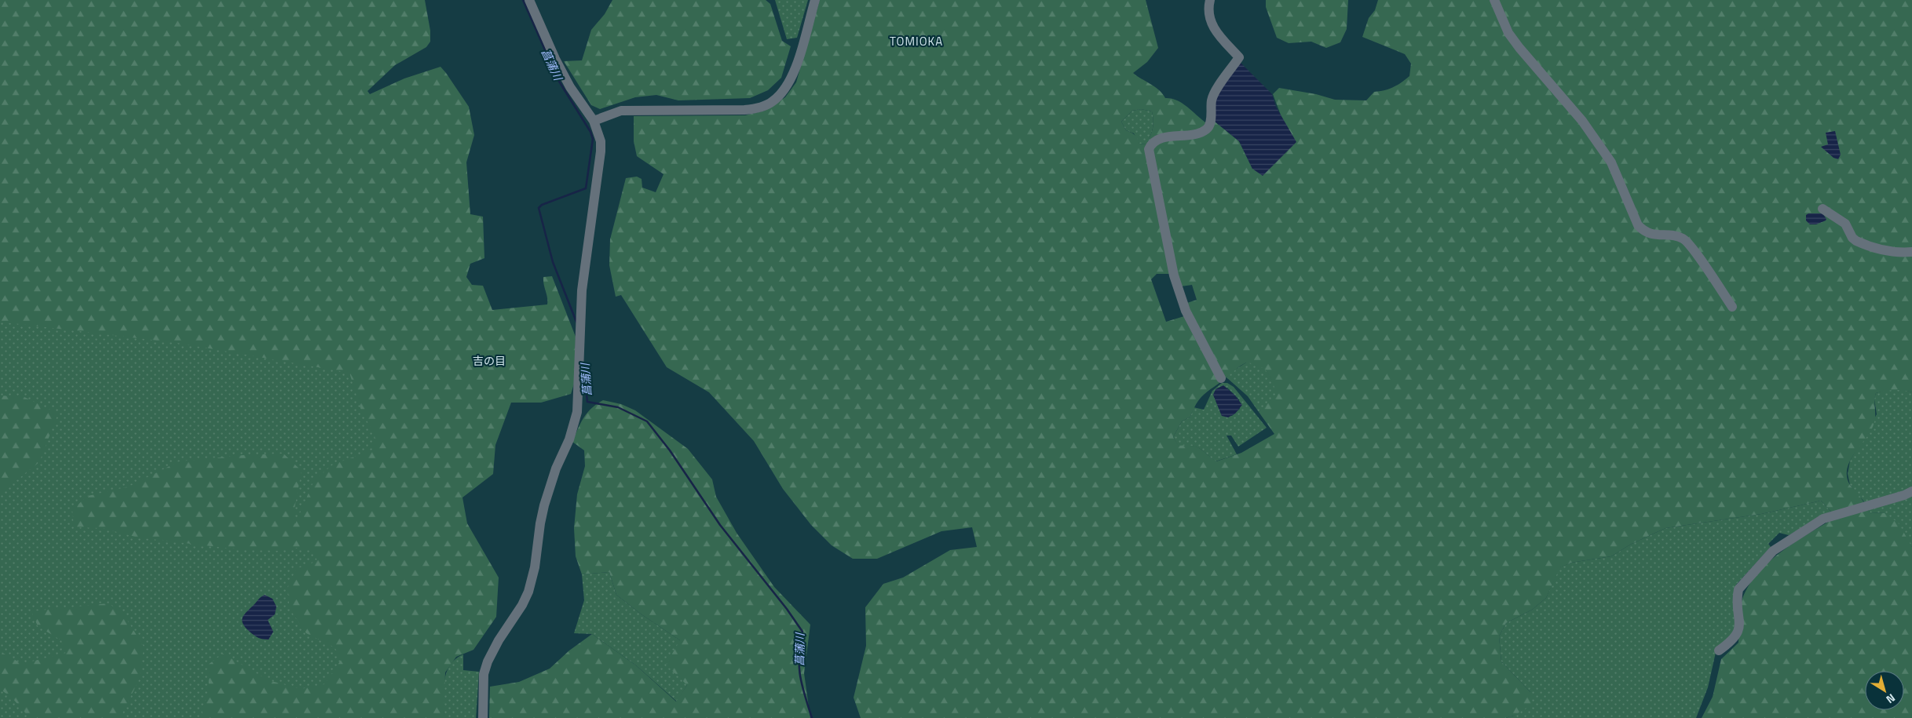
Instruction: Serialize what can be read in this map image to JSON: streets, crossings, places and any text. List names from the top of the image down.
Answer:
{
  "districts": ["TOMIOKA", "吉の目"],
  "water": ["菖蒲川"],
  "north": "bottom right"
}
